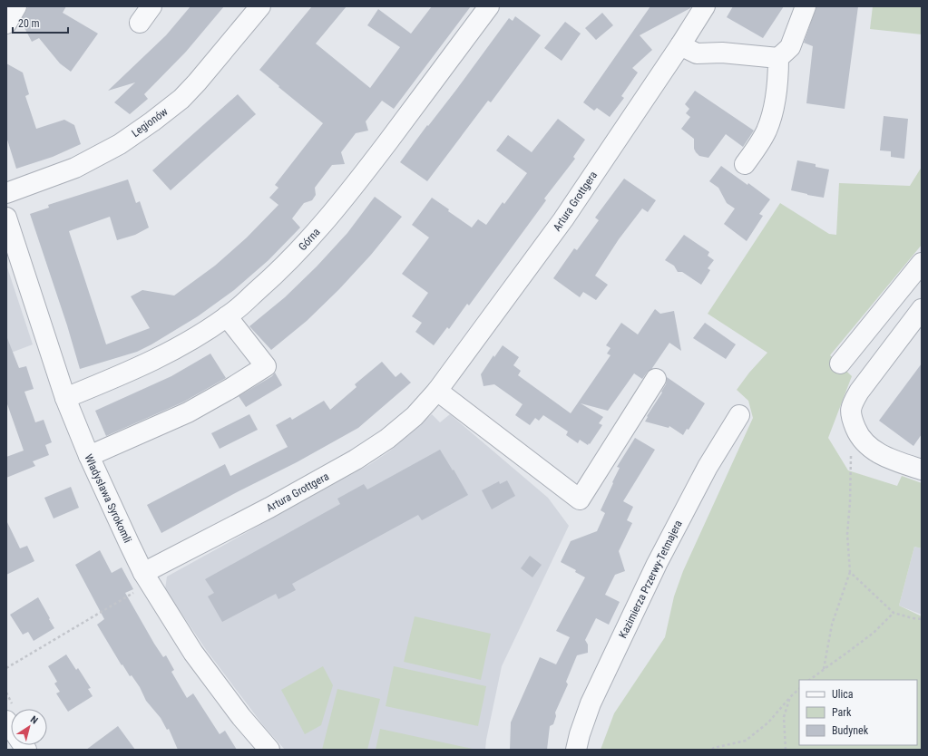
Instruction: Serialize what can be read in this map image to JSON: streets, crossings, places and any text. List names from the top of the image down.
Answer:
{
  "streets": {
    "street": [
      "Legionów",
      "Artura Grottgera",
      "Górna",
      "Władysława Syrokomli",
      "Kazimierza Przerwy-Tetmajera"
    ]
  },
  "crossings": [
    ["Artura Grottgera", "Władysława Syrokomli"],
    ["Górna", "Władysława Syrokomli"]
  ],
  "legend": ["Ulica", "Park", "Budynek"],
  "scale_bar": "20 m",
  "north": "top right"
}
